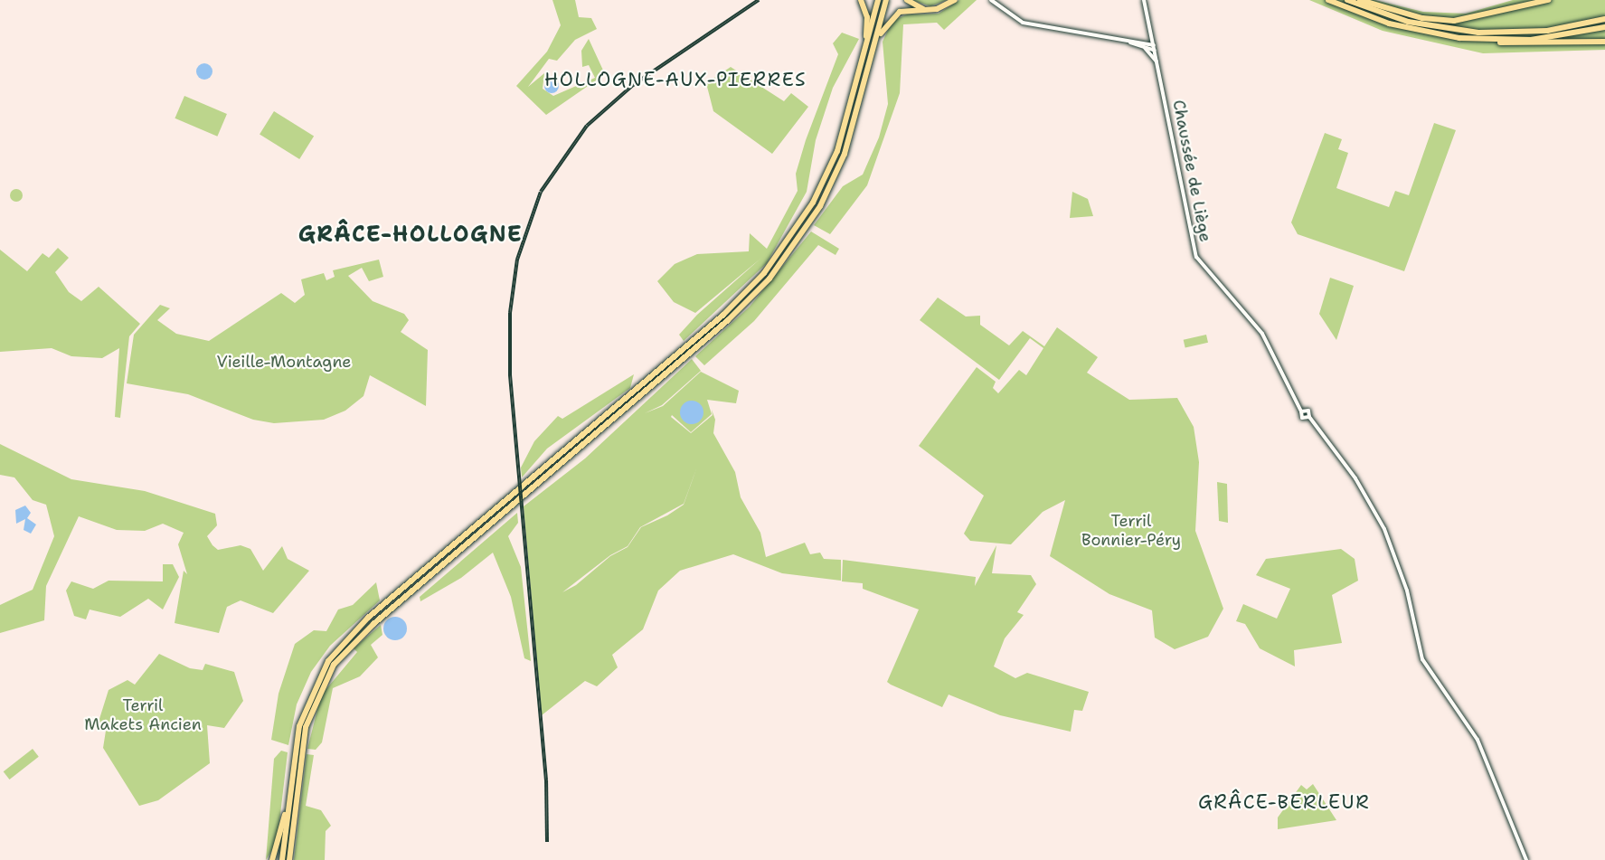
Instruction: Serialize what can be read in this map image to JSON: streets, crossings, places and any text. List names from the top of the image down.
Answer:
{
  "streets": {
    "main road": ["Chaussée de Liège"]
  },
  "districts": ["HOLLOGNE-AUX-PIERRES", "GRÂCE-HOLLOGNE", "GRÂCE-BERLEUR"],
  "parks": ["Vieille-Montagne", "Terril Bonnier-Péry", "Terril Makets Ancien"]
}
